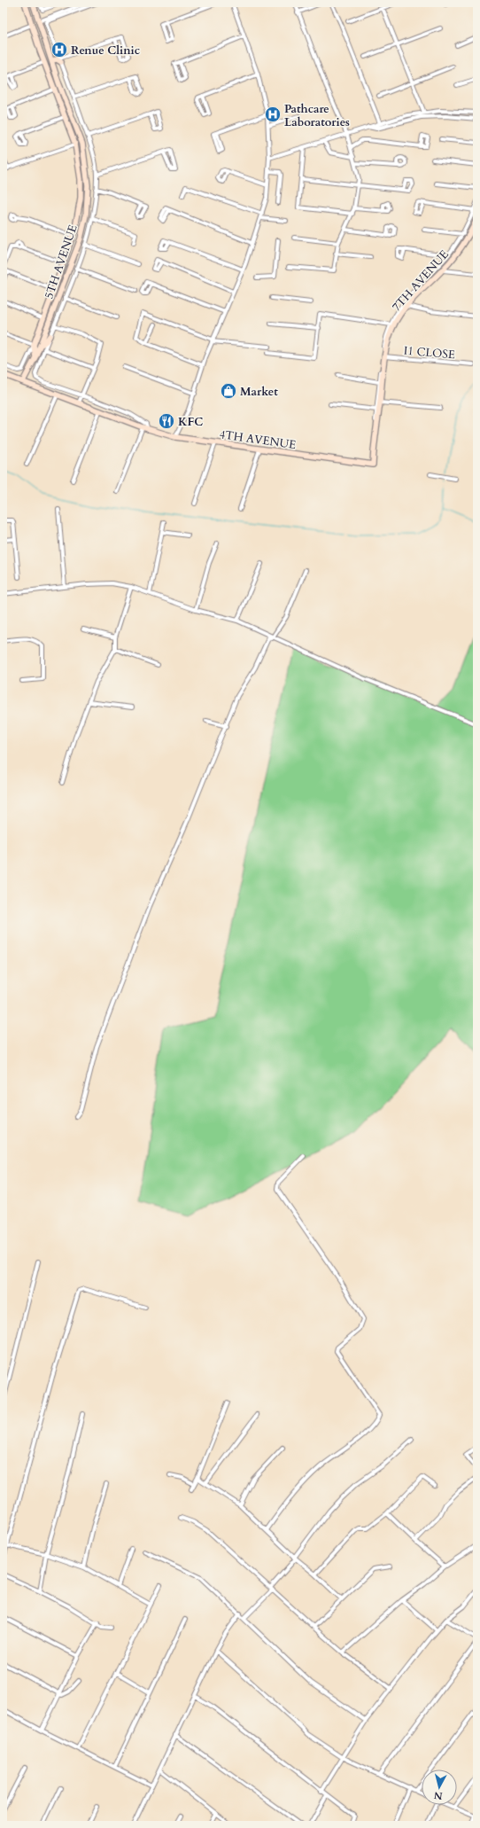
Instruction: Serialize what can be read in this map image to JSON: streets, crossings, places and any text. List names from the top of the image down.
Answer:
{
  "streets": {
    "street": [
      "5TH AVENUE",
      "7TH AVENUE",
      "I1 CLOSE",
      "4TH AVENUE"
    ]
  },
  "crossings": [
    ["5TH AVENUE", "4TH AVENUE"],
    ["7TH AVENUE", "I1 CLOSE"],
    ["7TH AVENUE", "4TH AVENUE"]
  ],
  "places": {
    "hospital": ["Renue Clinic", "Pathcare Laboratories"],
    "shop": ["Market"],
    "restaurant": ["KFC"]
  },
  "north": "bottom"
}
